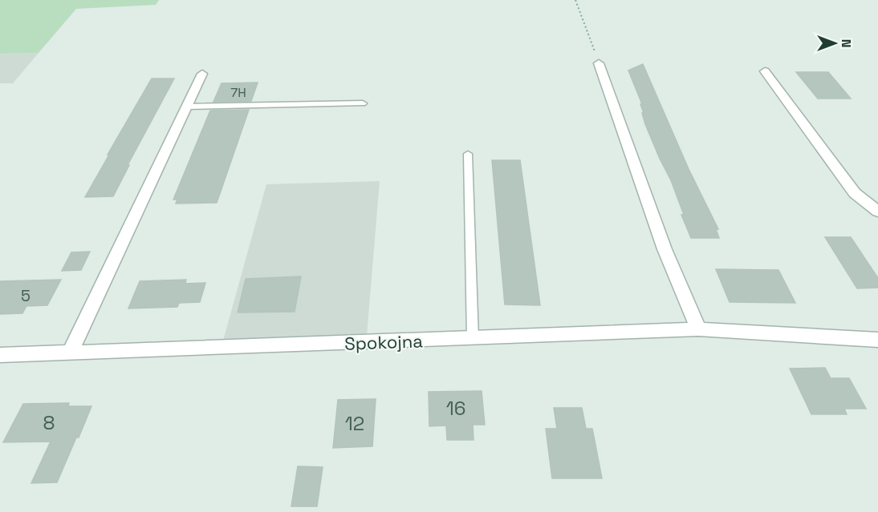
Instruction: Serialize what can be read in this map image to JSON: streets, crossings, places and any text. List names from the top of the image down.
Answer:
{
  "streets": {
    "street": ["Spokojna"]
  },
  "house_numbers": [
    "7H",
    "5",
    "16",
    "8",
    "12"
  ],
  "north": "right"
}
